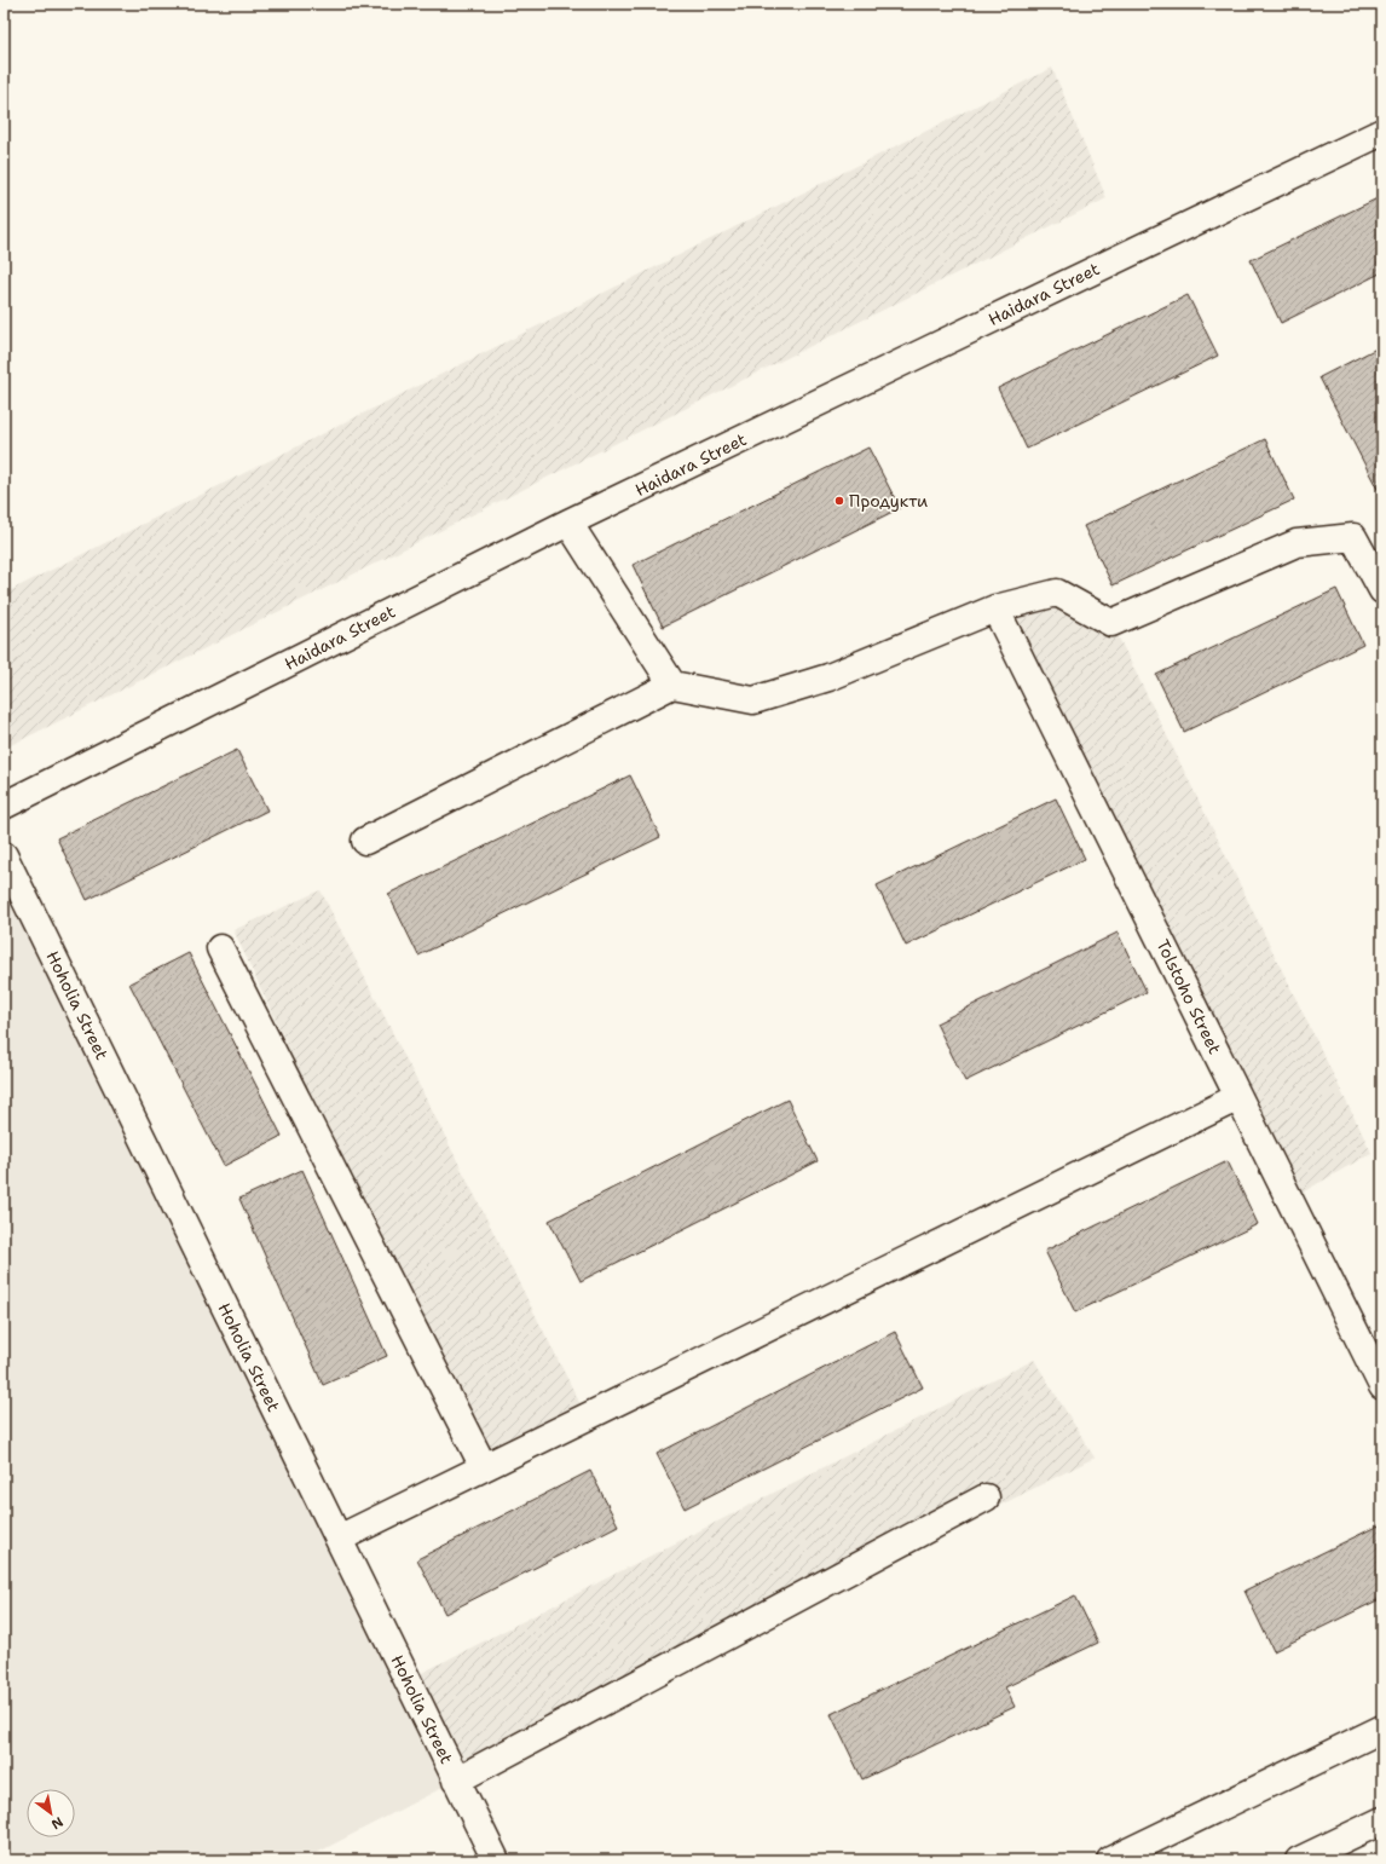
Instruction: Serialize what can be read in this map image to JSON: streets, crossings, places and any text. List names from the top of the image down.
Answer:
{
  "streets": {
    "street": ["Haidara Street", "Tolstoho Street", "Hoholia Street"]
  },
  "places": ["Продукти"],
  "north": "bottom right"
}
